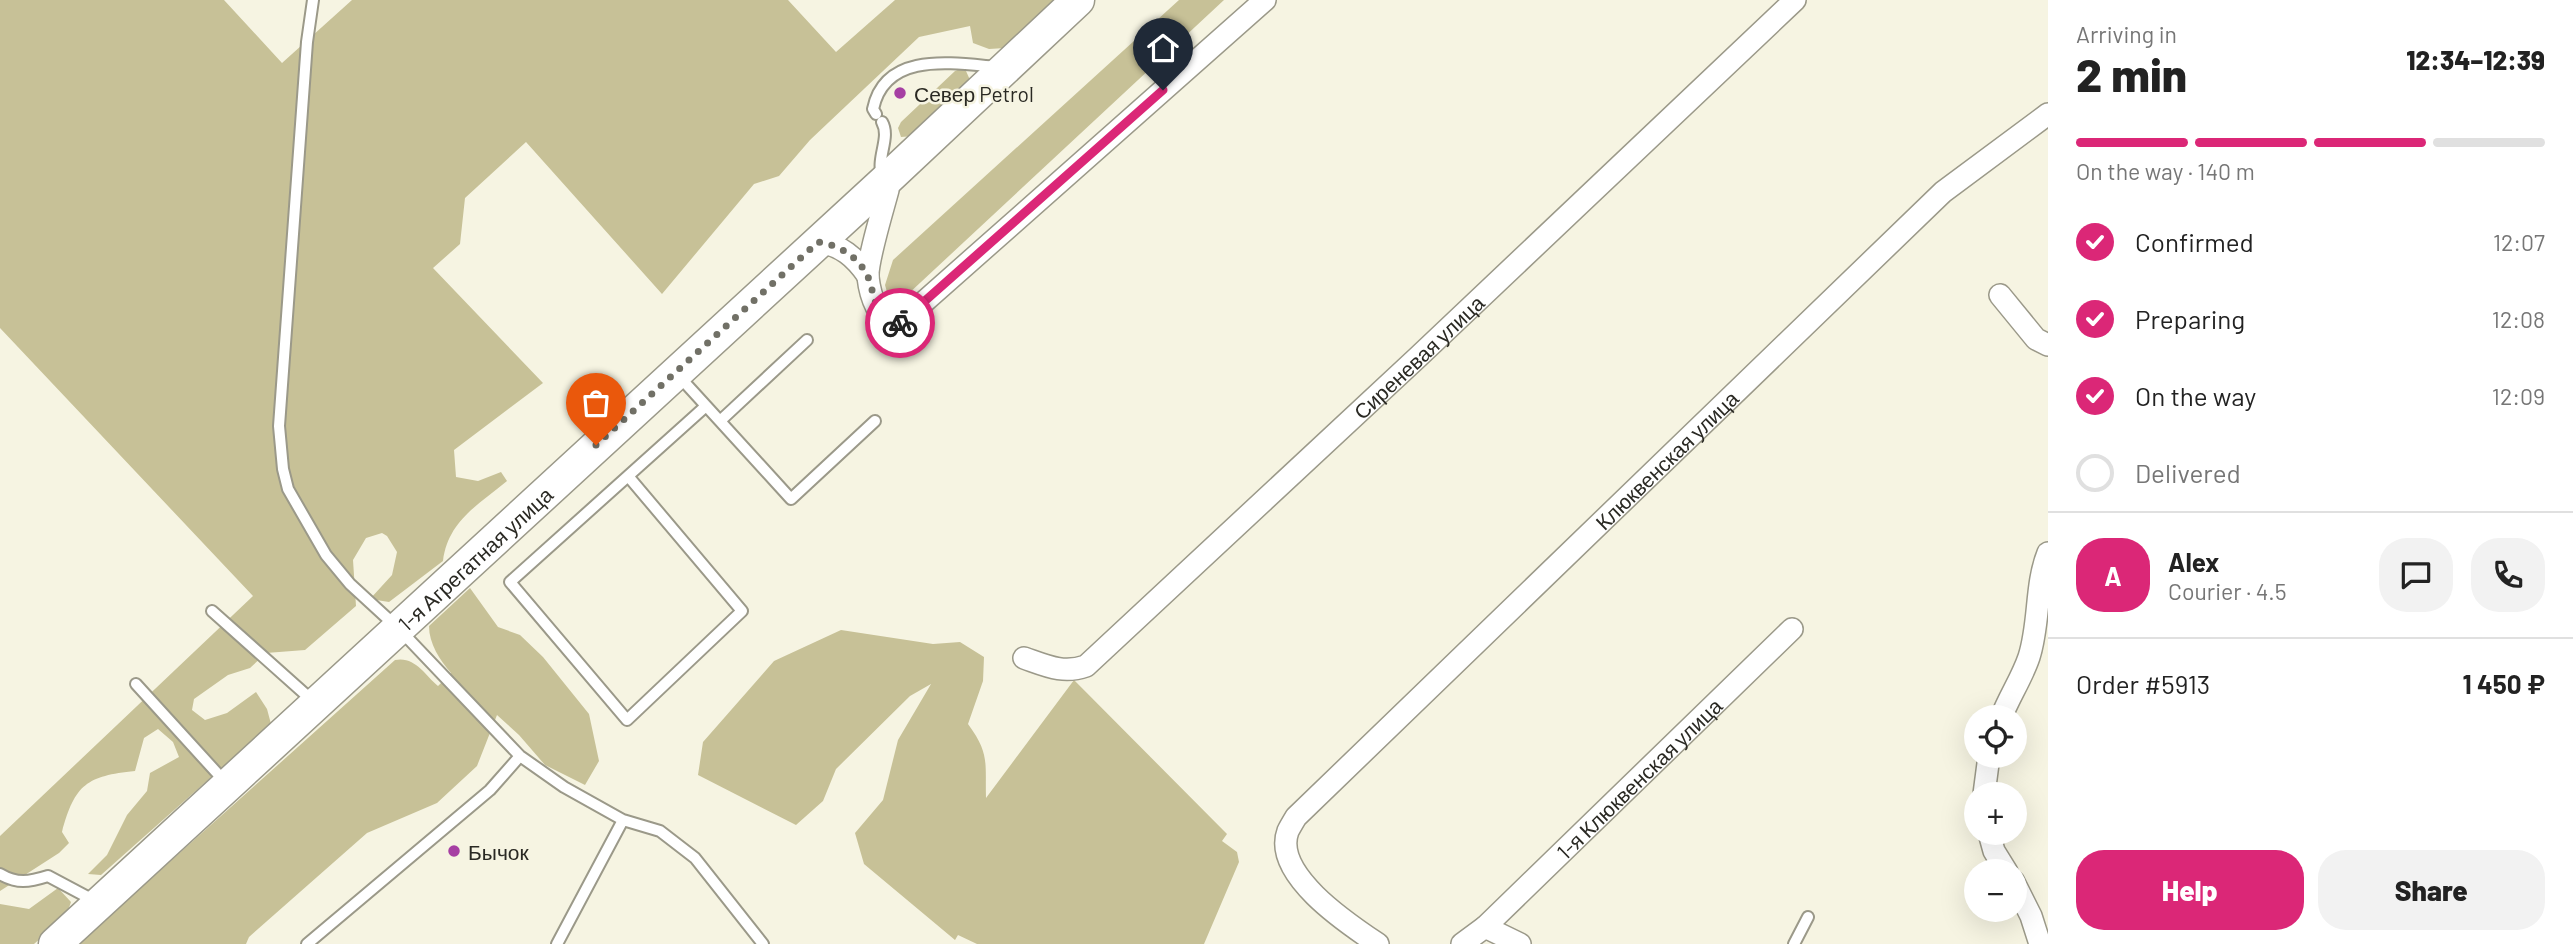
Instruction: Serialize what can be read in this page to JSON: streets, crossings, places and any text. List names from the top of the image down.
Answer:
{
  "streets": {
    "main road": ["1-я Агрегатная улица"],
    "street": ["Сиреневая улица", "Клюквенская улица", "1-я Клюквенская улица"]
  },
  "places": ["Север Petrol", "Бычок"],
  "page": {
    "heading": ["2 min", "Arriving in", "12:34–12:39"],
    "panel": [
      "Alex",
      "Courier · 4.5",
      "Order #5913",
      "1 450 ₽"
    ],
    "bar": "On the way · 140 m",
    "list": [
      ["Confirmed", "12:07"],
      ["Preparing", "12:08"],
      ["On the way", "12:09"],
      "Delivered"
    ],
    "round": "A",
    "map_buttons": ["+", "−"],
    "buttons": ["Help", "Share"]
  }
}
